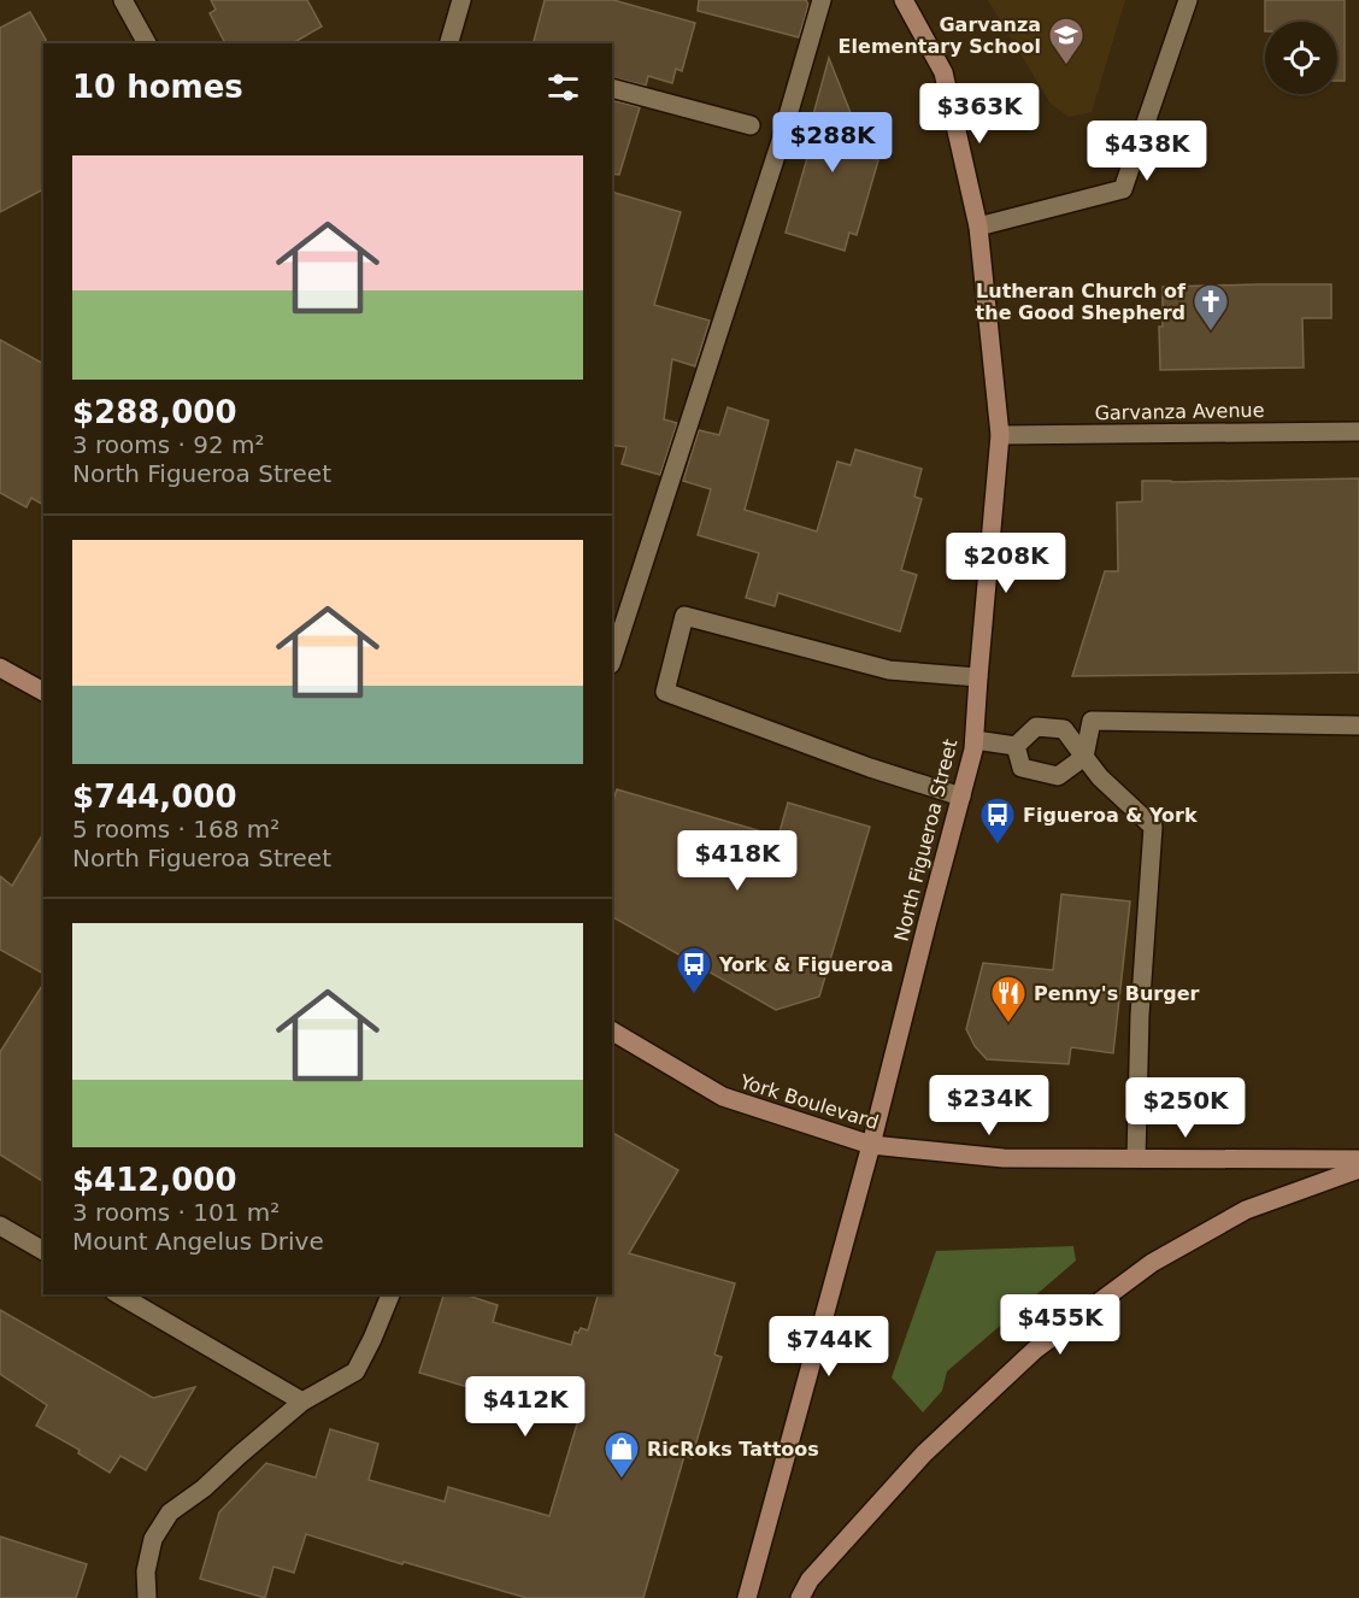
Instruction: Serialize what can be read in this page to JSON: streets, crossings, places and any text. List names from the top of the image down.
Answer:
{
  "streets": {
    "main road": ["North Figueroa Street", "York Boulevard"],
    "street": ["Garvanza Avenue"]
  },
  "crossings": [
    ["Garvanza Avenue", "North Figueroa Street"],
    ["North Figueroa Street", "York Boulevard"]
  ],
  "places": {
    "school or university": ["Garvanza Elementary School"],
    "church": ["Lutheran Church of the Good Shepherd"],
    "bus stop": ["Figueroa & York", "York & Figueroa"],
    "restaurant": ["Penny's Burger"],
    "shop": ["RicRoks Tattoos"]
  },
  "page": {
    "heading": "10 homes",
    "price": [
      "$363K",
      "$288K",
      "$438K",
      "$208K",
      "$418K",
      "$234K",
      "$250K",
      "$455K",
      "$744K",
      "$412K"
    ],
    "list": [
      {
        "name": "$288,000",
        "note": "3 rooms · 92 m² · North Figueroa Street"
      },
      {
        "name": "$744,000",
        "note": "5 rooms · 168 m² · North Figueroa Street"
      },
      {
        "name": "$412,000",
        "note": "3 rooms · 101 m² · Mount Angelus Drive"
      }
    ]
  }
}
